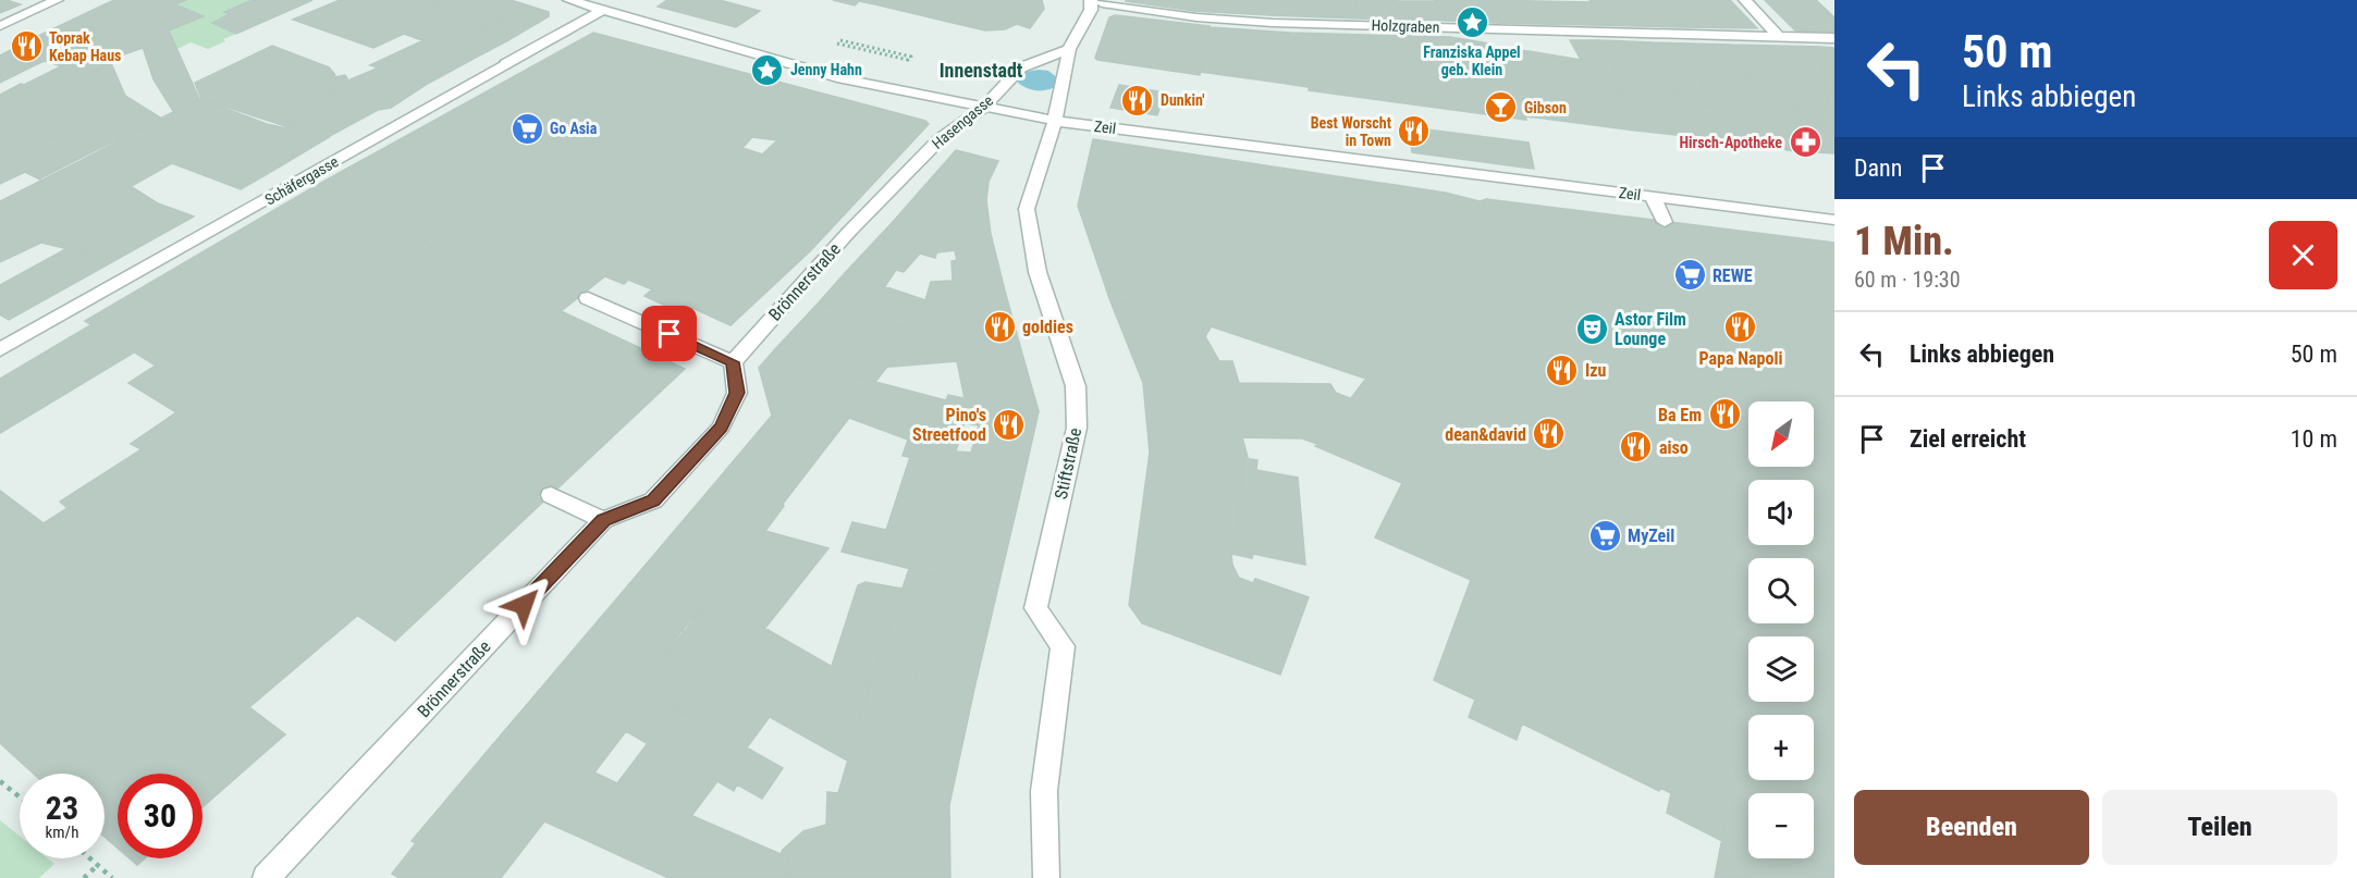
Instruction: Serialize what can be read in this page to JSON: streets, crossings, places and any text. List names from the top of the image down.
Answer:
{
  "streets": {
    "street": [
      "Holzgraben",
      "Hasengasse",
      "Zeil",
      "Schäfergasse",
      "Brönnerstraße",
      "Stiftstraße"
    ]
  },
  "crossings": [
    ["Hasengasse", "Zeil"],
    ["Hasengasse", "Brönnerstraße"],
    ["Hasengasse", "Stiftstraße"],
    ["Zeil", "Schäfergasse"],
    ["Zeil", "Stiftstraße"]
  ],
  "districts": ["Innenstadt"],
  "places": {
    "place": ["Franziska Appel geb. Klein", "Jenny Hahn"],
    "restaurant": [
      "Toprak Kebap Haus",
      "Dunkin'",
      "Best Worscht in Town",
      "goldies",
      "Papa Napoli",
      "Izu",
      "Ba Em",
      "Pino's Streetfood",
      "dean&david",
      "aiso"
    ],
    "bar": ["Gibson"],
    "supermarket": ["Go Asia", "REWE", "MyZeil"],
    "pharmacy": ["Hirsch-Apotheke"],
    "theatre": ["Astor Film Lounge"]
  },
  "north": "bottom left",
  "page": {
    "turn": ["50 m", "Links abbiegen"],
    "then": "Dann",
    "heading": ["1 Min.", "60 m · 19:30"],
    "list": [
      {
        "name": "Links abbiegen",
        "value": "50 m"
      },
      {
        "name": "Ziel erreicht",
        "value": "10 m"
      }
    ],
    "map_buttons": ["+", "−"],
    "speed": "23 km/h",
    "limit": "30",
    "buttons": ["Beenden", "Teilen"]
  }
}
